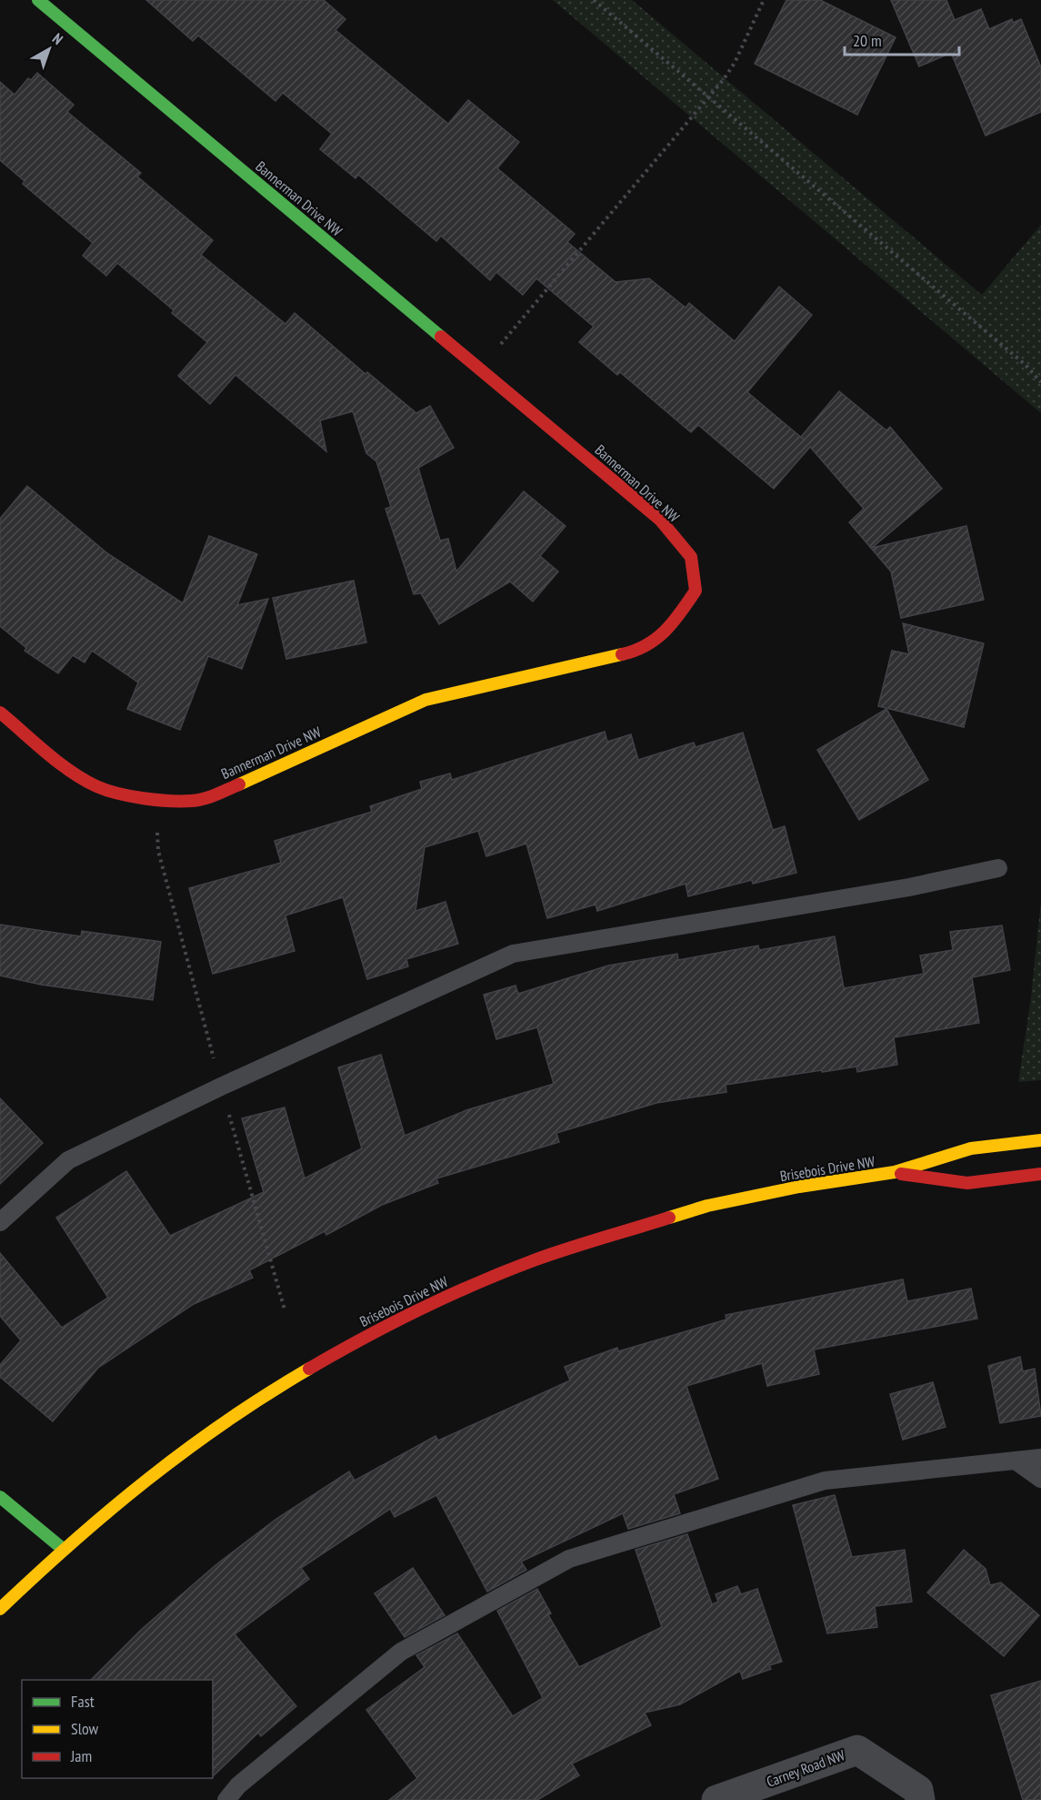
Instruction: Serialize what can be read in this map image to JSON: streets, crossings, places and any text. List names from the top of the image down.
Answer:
{
  "streets": {
    "street": ["Bannerman Drive NW", "Brisebois Drive NW", "Carney Road NW"]
  },
  "legend": ["Fast", "Slow", "Jam"],
  "scale_bar": "20 m",
  "north": "top right"
}
